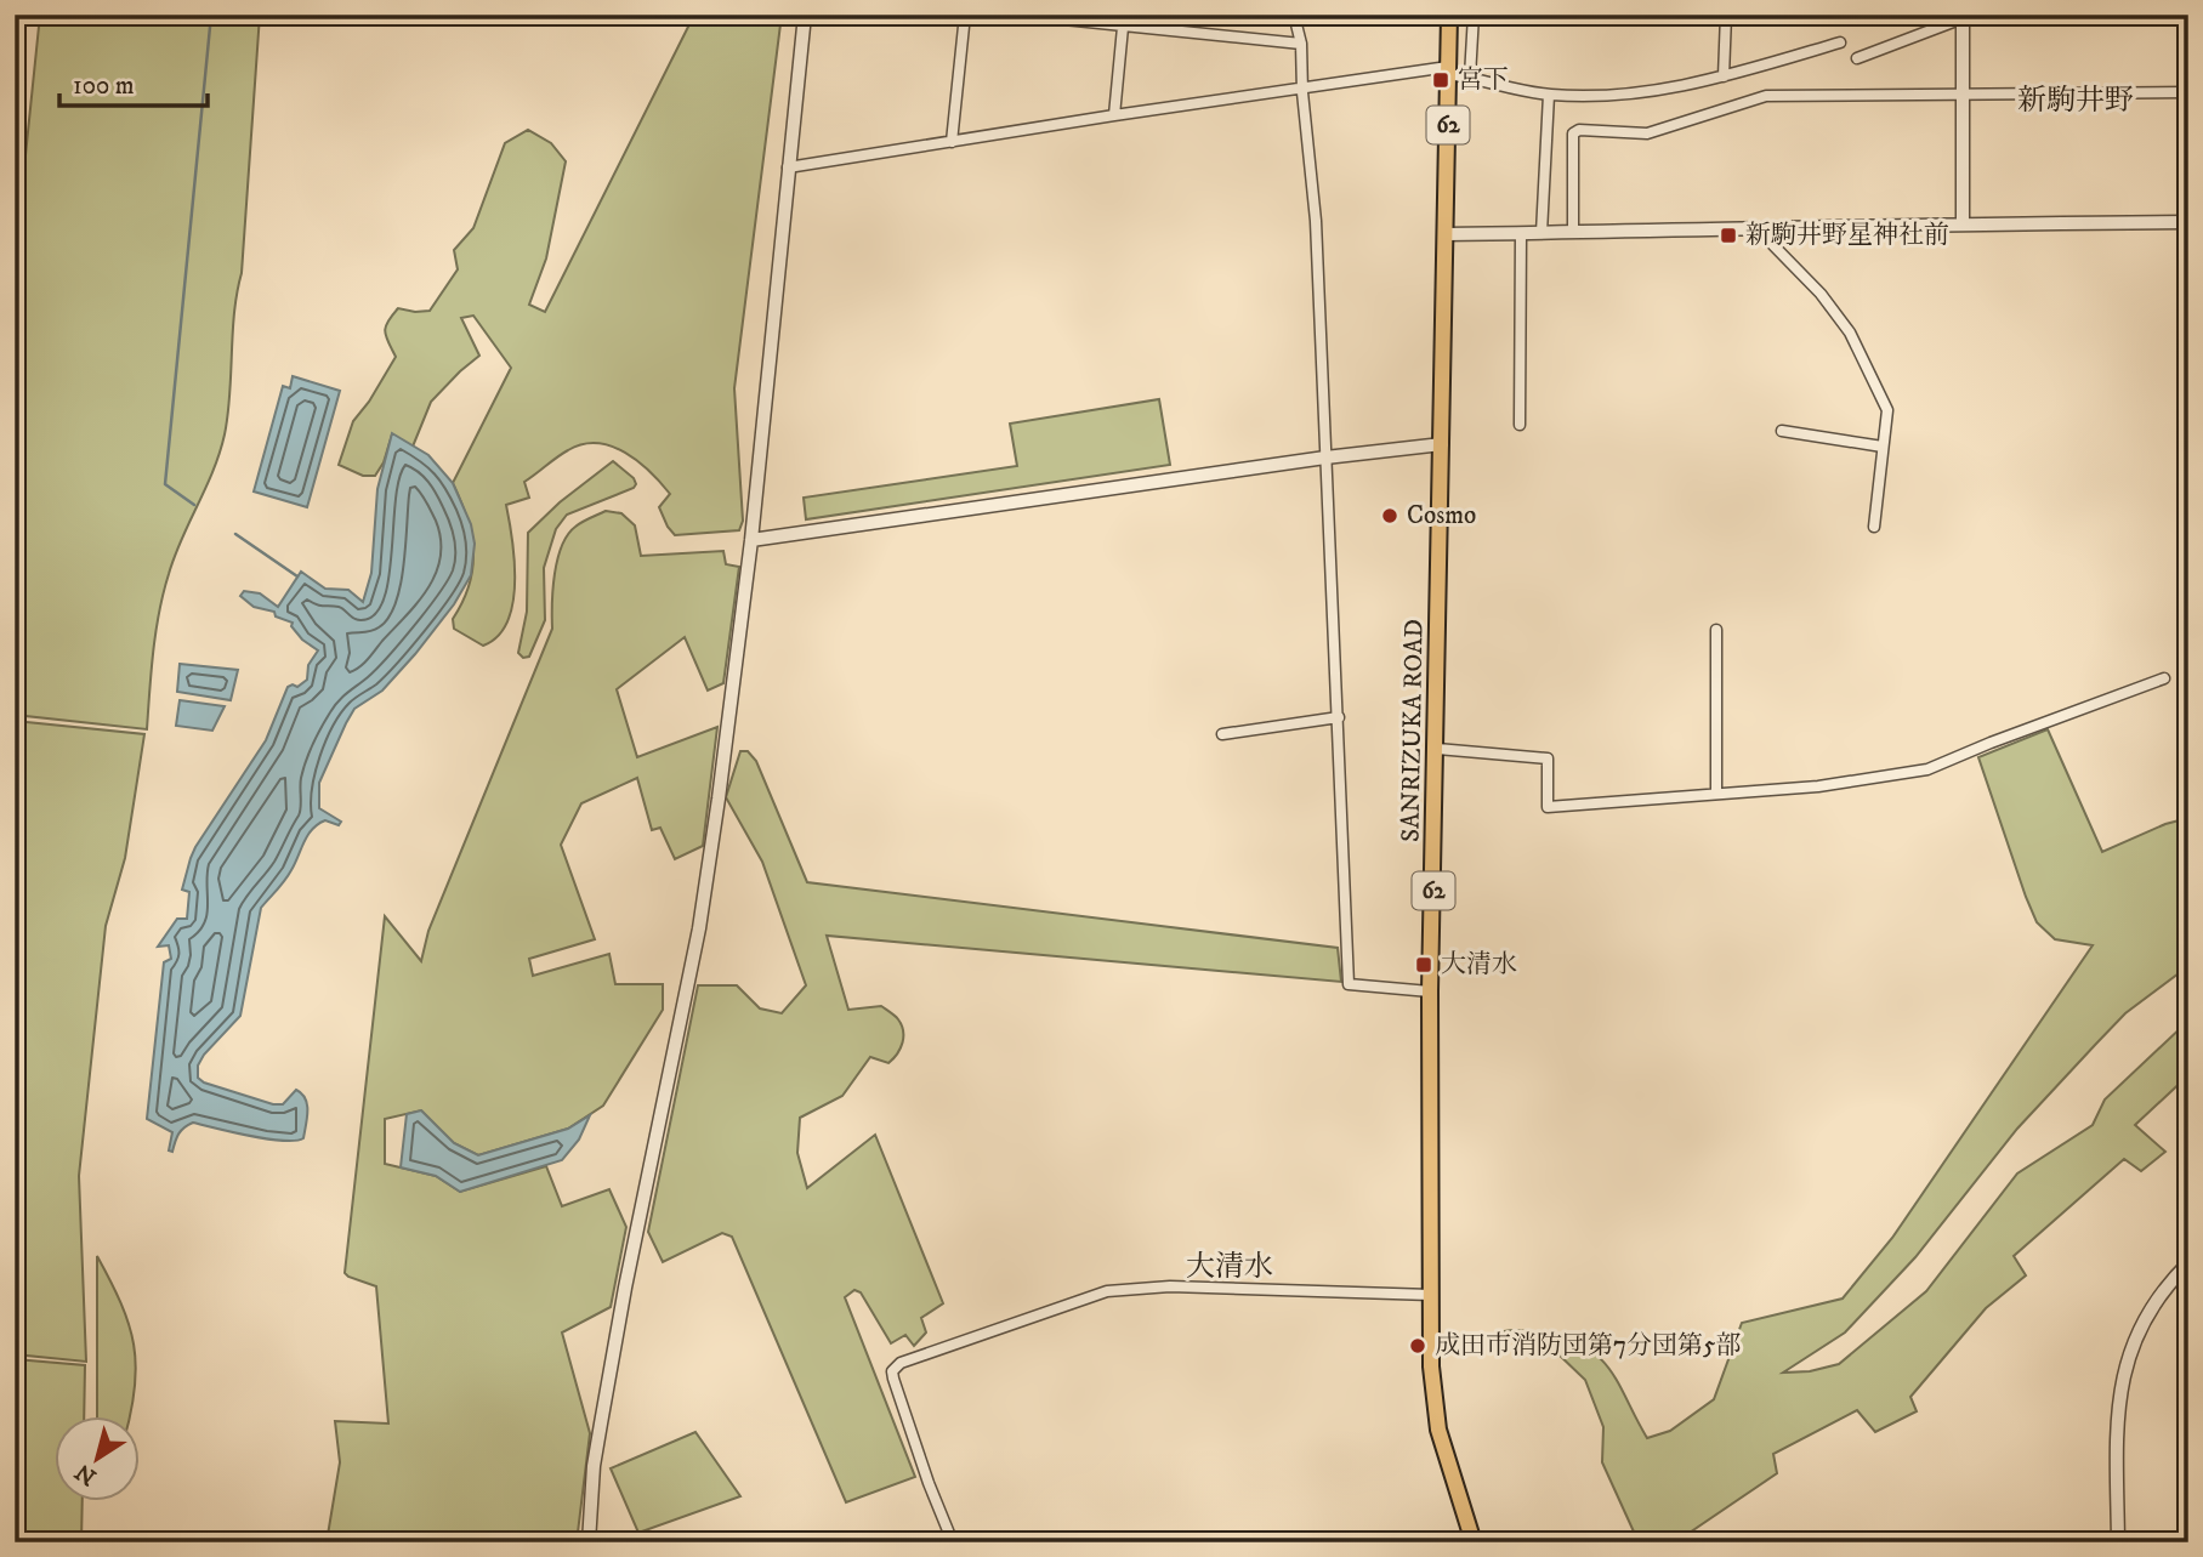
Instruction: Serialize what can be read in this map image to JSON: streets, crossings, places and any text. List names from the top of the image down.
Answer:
{
  "streets": {
    "main road": ["62", "SANRIZUKA ROAD"]
  },
  "districts": ["新駒井野", "大清水"],
  "places": {
    "transit": ["宮下", "新駒井野星神社前", "大清水"],
    "other": ["Cosmo", "成田市消防団第7分団第5部"]
  },
  "scale_bar": "100 m",
  "north": "bottom left"
}
